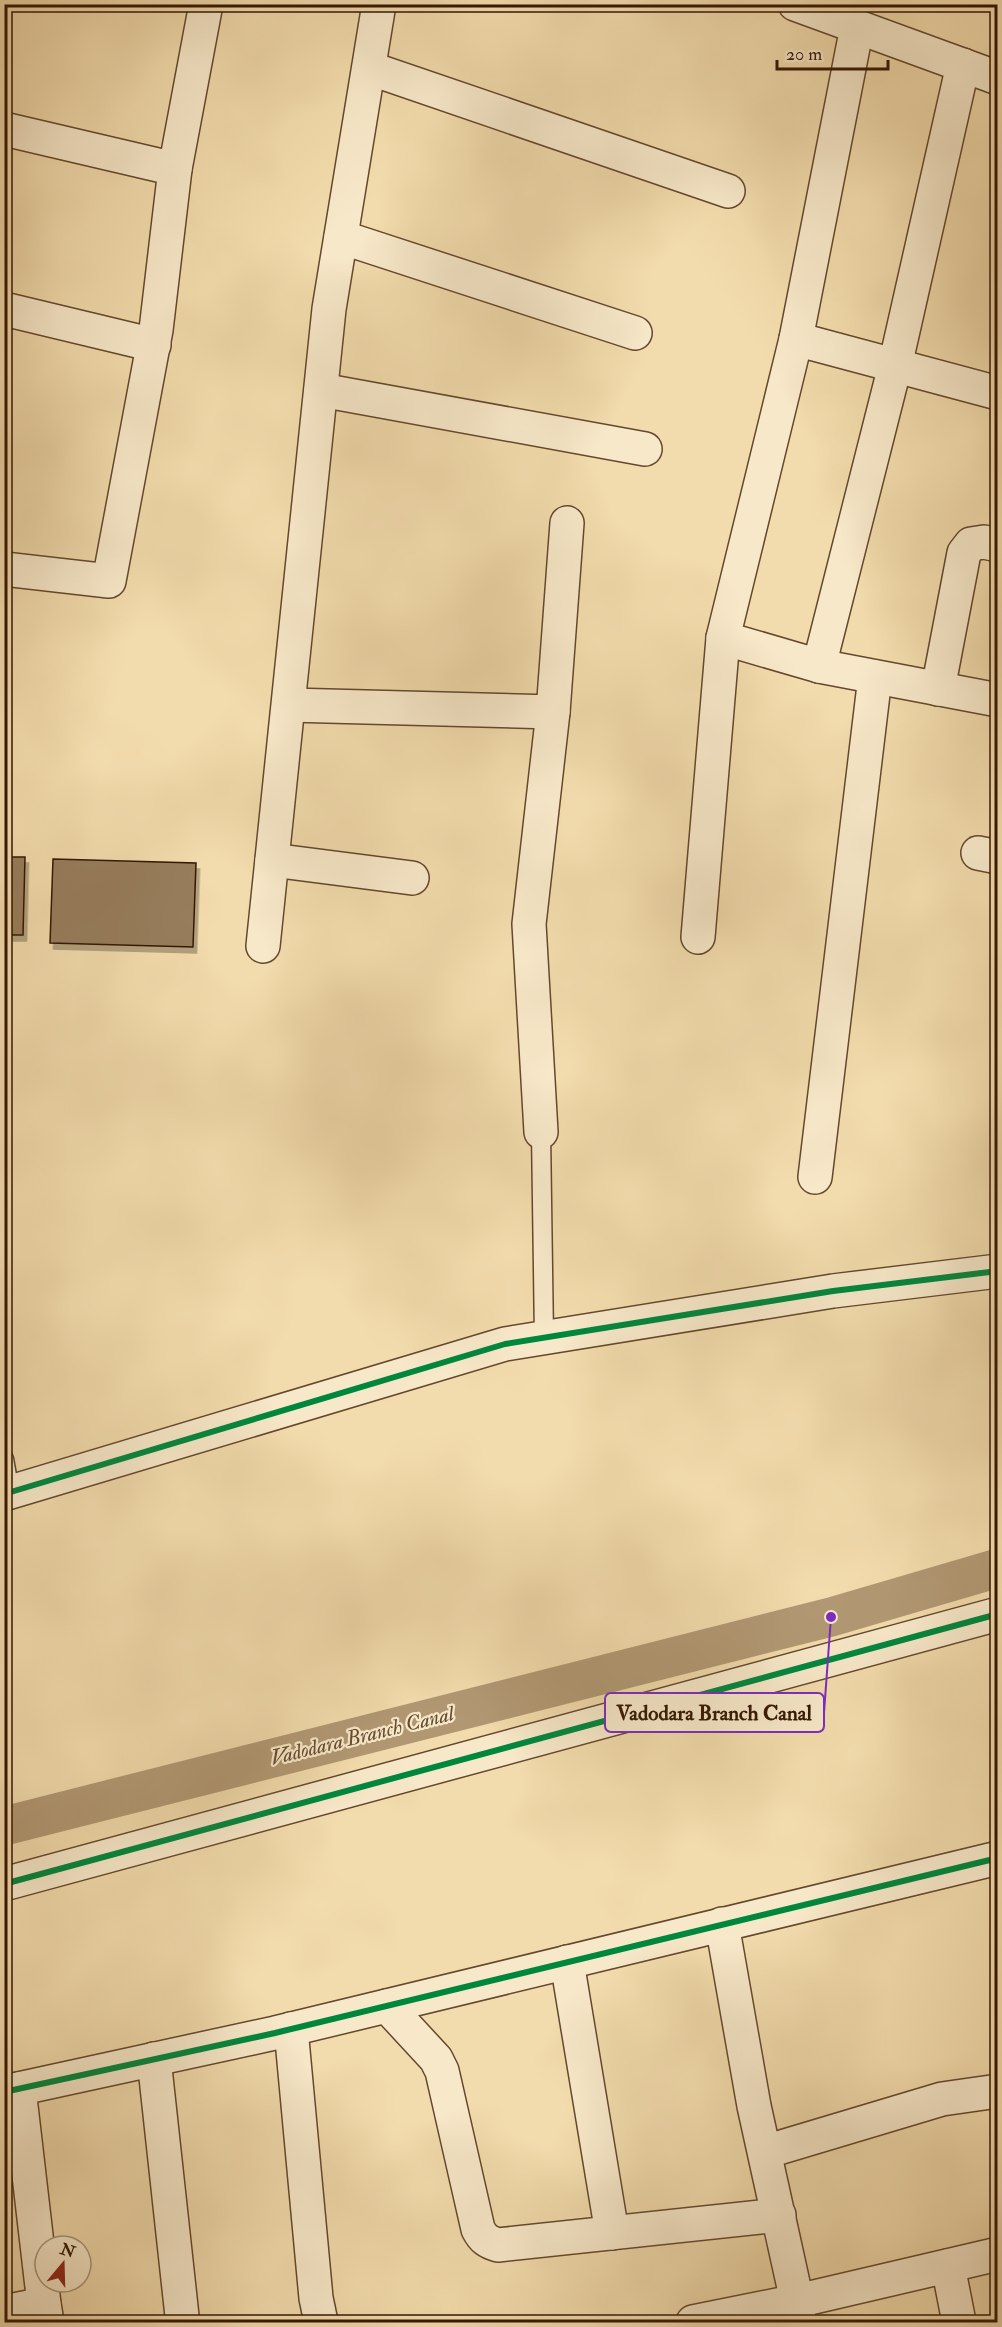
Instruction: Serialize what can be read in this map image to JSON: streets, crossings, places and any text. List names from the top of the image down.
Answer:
{
  "water": ["Vadodara Branch Canal"],
  "places": ["Vadodara Branch Canal"],
  "scale_bar": "20 m",
  "north": "top"
}
